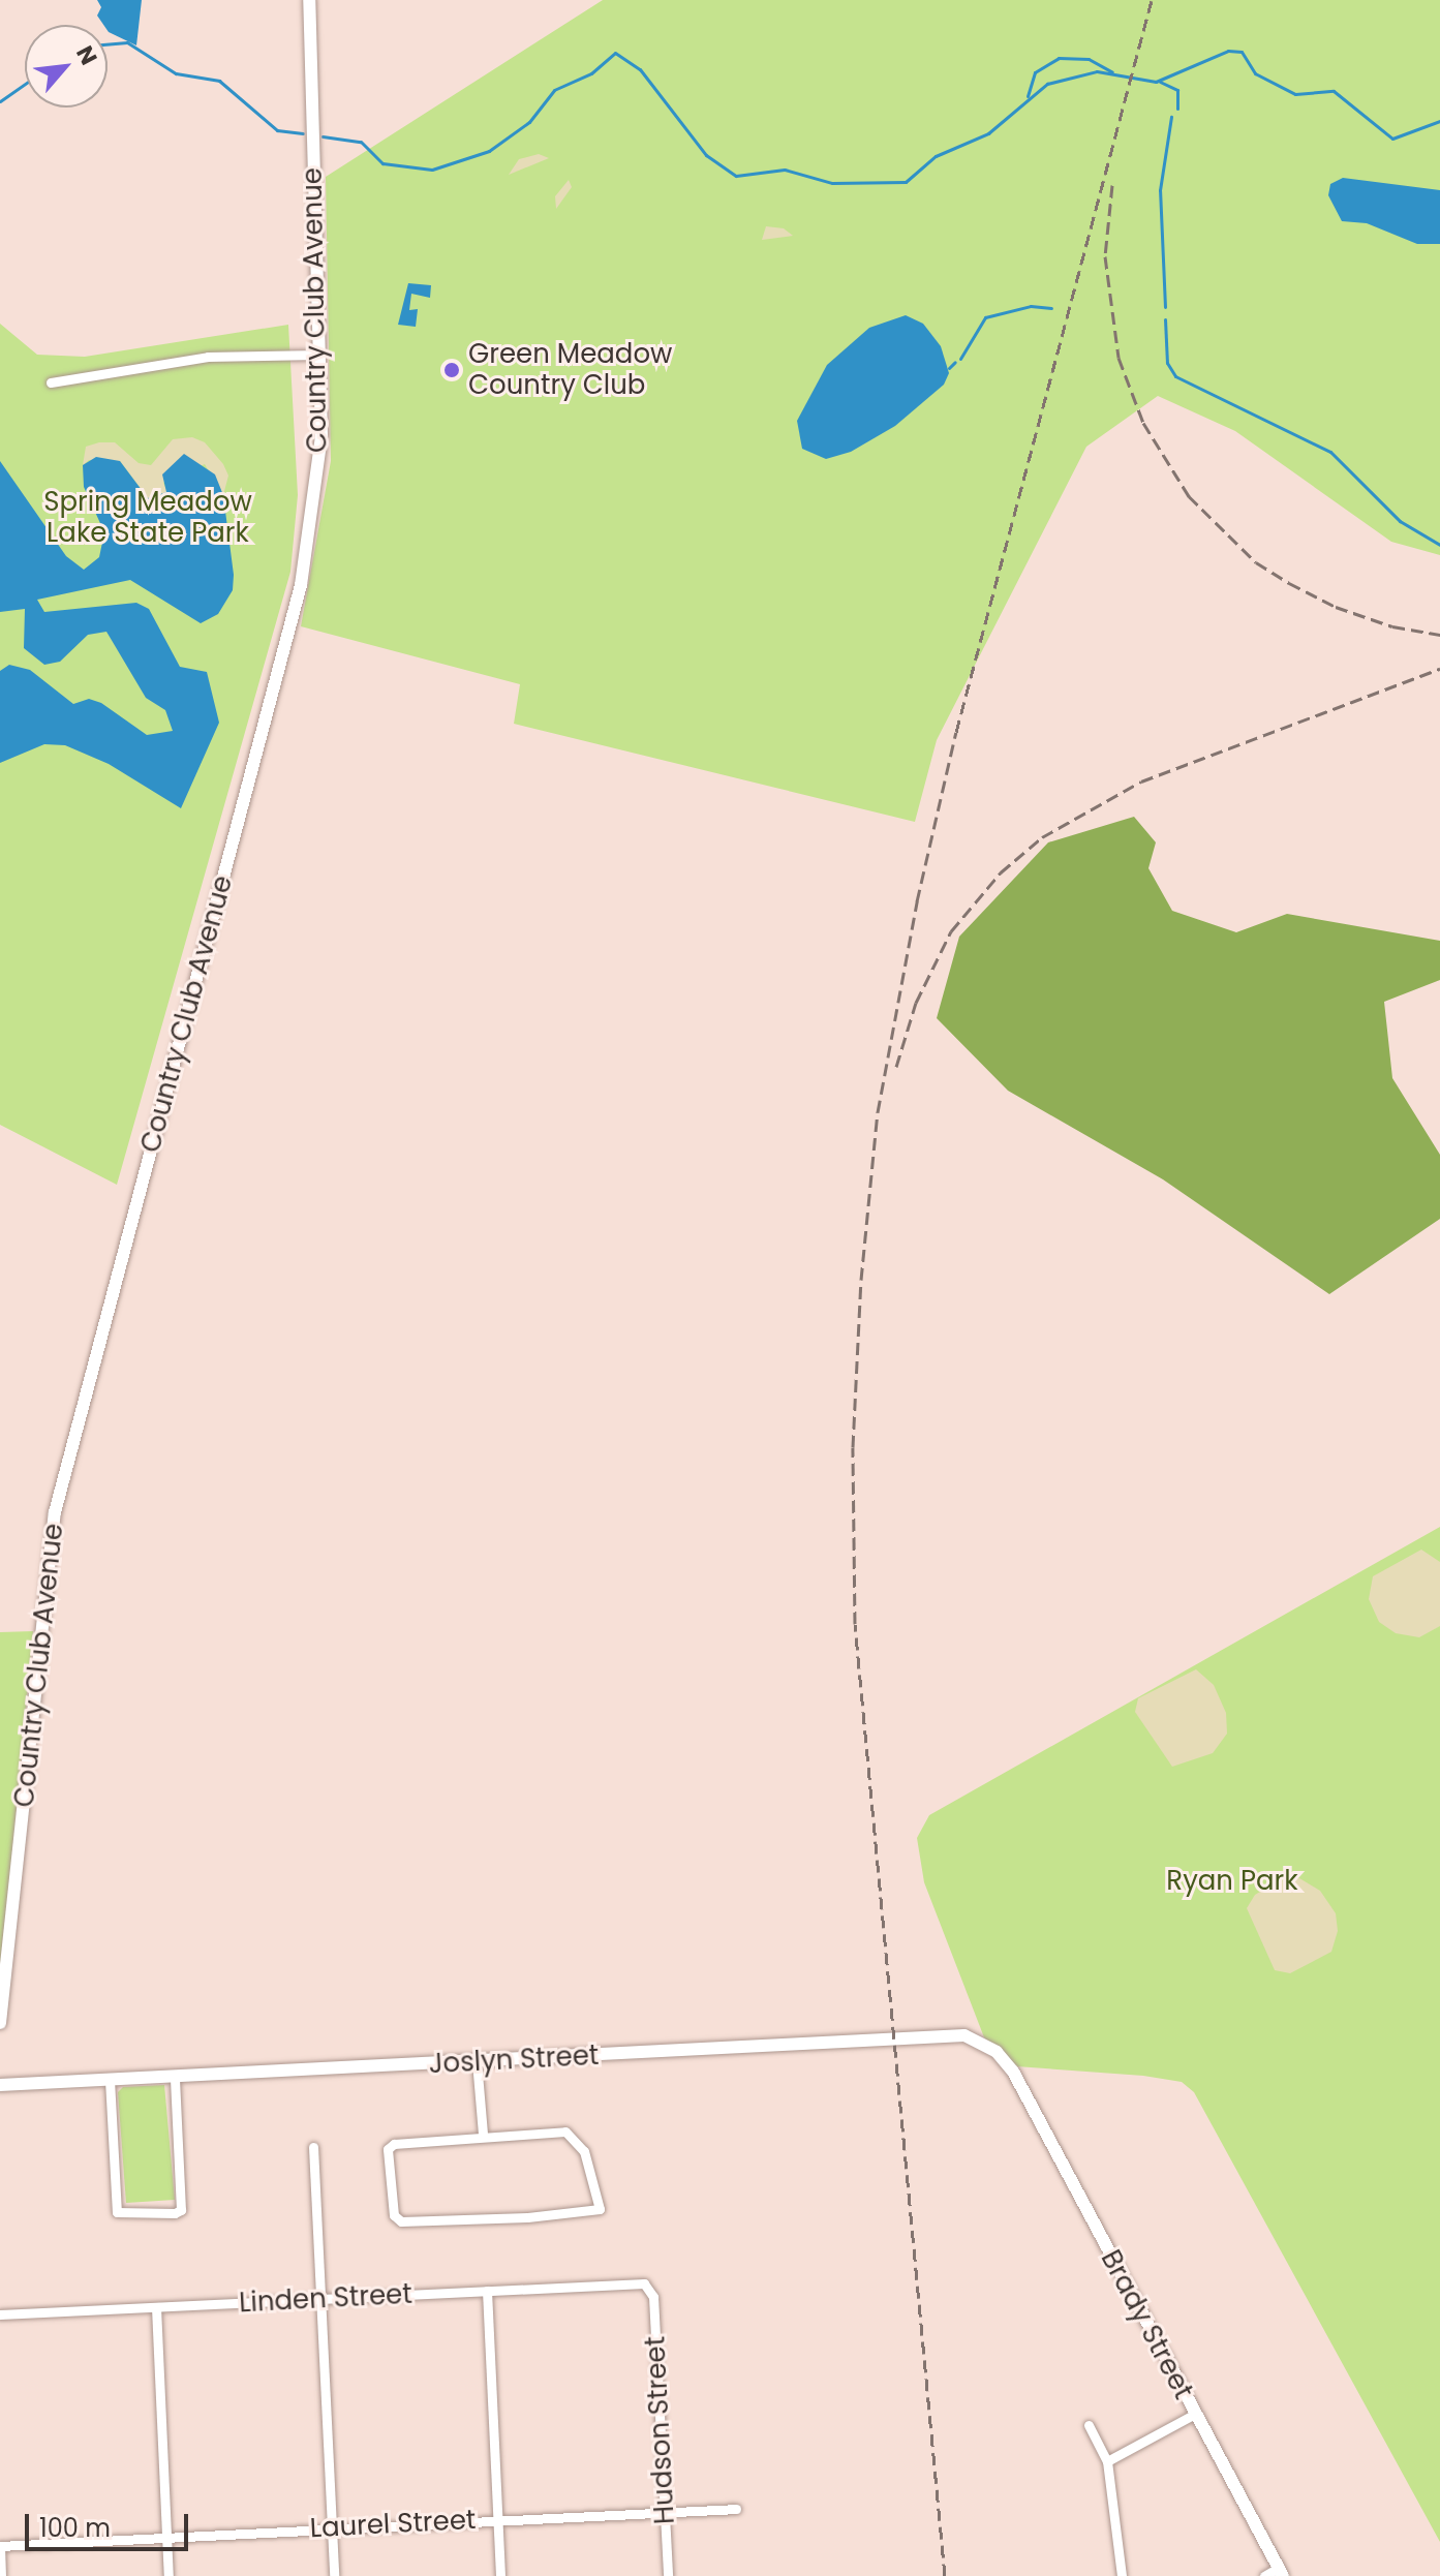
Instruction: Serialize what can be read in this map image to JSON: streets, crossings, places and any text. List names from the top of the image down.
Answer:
{
  "streets": {
    "street": [
      "Country Club Avenue",
      "Joslyn Street",
      "Linden Street",
      "Brady Street",
      "Hudson Street",
      "Laurel Street"
    ]
  },
  "crossings": [
    ["Joslyn Street", "Brady Street"],
    ["Linden Street", "Hudson Street"],
    ["Hudson Street", "Laurel Street"]
  ],
  "parks": ["Spring Meadow Lake State Park", "Ryan Park"],
  "places": ["Green Meadow Country Club"],
  "scale_bar": "100 m",
  "north": "top right"
}
